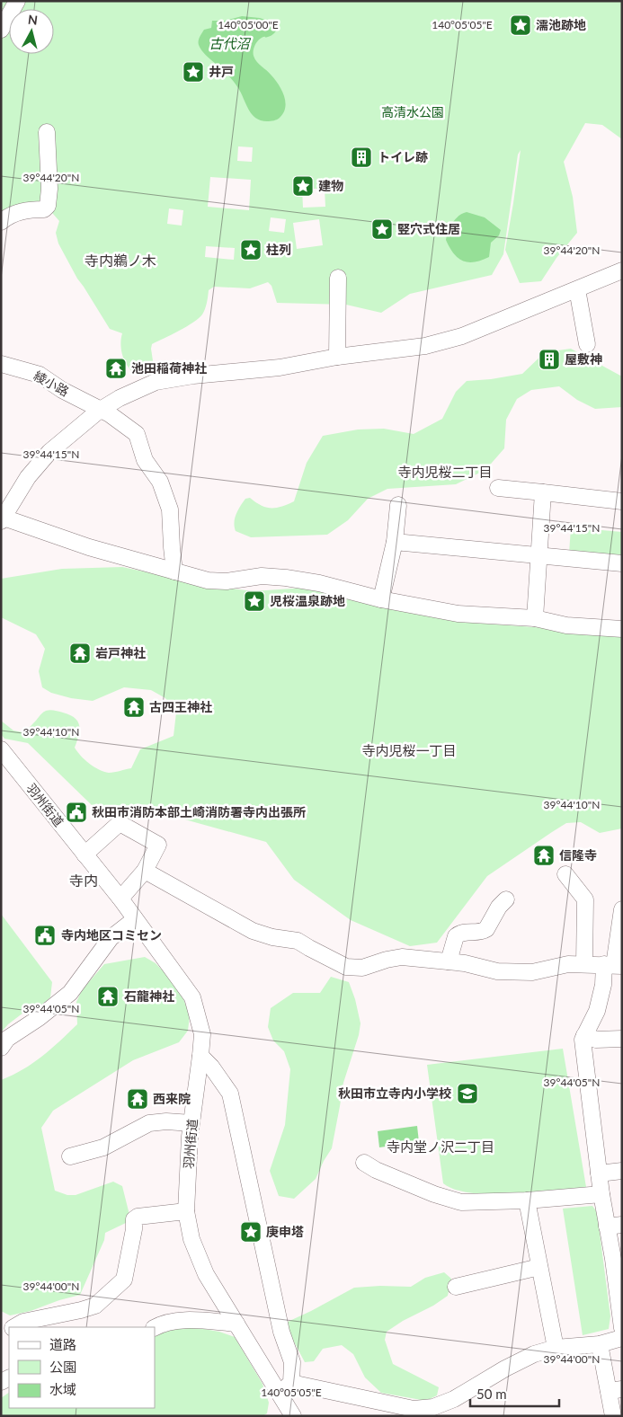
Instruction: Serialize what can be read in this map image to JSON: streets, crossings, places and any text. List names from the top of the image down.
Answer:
{
  "streets": {
    "street": ["綾小路", "羽州街道"]
  },
  "districts": [
    "寺内鵜ノ木",
    "寺内児桜二丁目",
    "寺内児桜一丁目",
    "寺内",
    "寺内堂ノ沢二丁目"
  ],
  "water": ["古代沼"],
  "parks": ["高清水公園"],
  "places": {
    "place": [
      "濡池跡地",
      "井戸",
      "建物",
      "竪穴式住居",
      "柱列",
      "児桜温泉跡地",
      "庚申塔"
    ],
    "building": ["トイレ跡", "屋敷神"],
    "temple": [
      "池田稲荷神社",
      "岩戸神社",
      "古四王神社",
      "信隆寺",
      "石龍神社",
      "西来院"
    ],
    "public building": ["秋田市消防本部土崎消防署寺内出張所", "寺内地区コミセン"],
    "school or university": ["秋田市立寺内小学校"]
  },
  "legend": ["道路", "公園", "水域"],
  "scale_bar": "50 m",
  "north": "top",
  "coordinates": [
    "140°05'00\"E",
    "140°05'05\"E",
    "39°44'20\"N",
    "39°44'15\"N",
    "39°44'10\"N",
    "39°44'05\"N",
    "39°44'00\"N"
  ]
}
